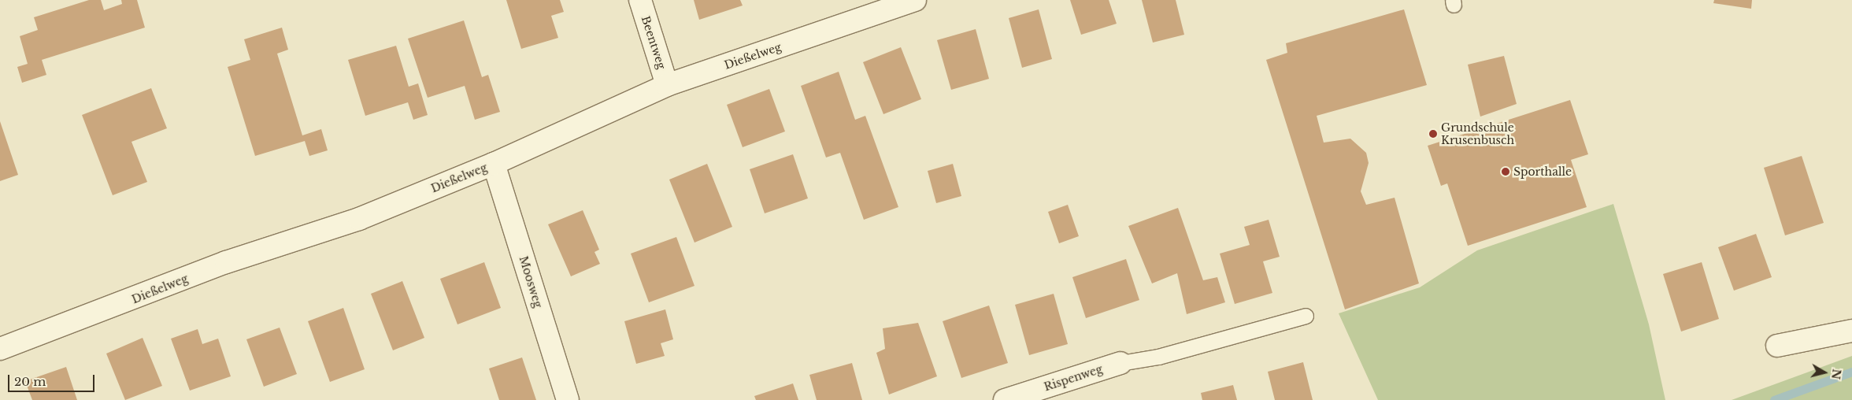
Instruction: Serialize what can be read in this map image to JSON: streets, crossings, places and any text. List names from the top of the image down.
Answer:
{
  "streets": {
    "street": [
      "Beentweg",
      "Dießelweg",
      "Moosweg",
      "Rispenweg"
    ]
  },
  "crossings": [
    ["Beentweg", "Dießelweg"],
    ["Dießelweg", "Moosweg"]
  ],
  "places": ["Grundschule Krusenbusch", "Sporthalle"],
  "scale_bar": "20 m",
  "north": "right"
}
